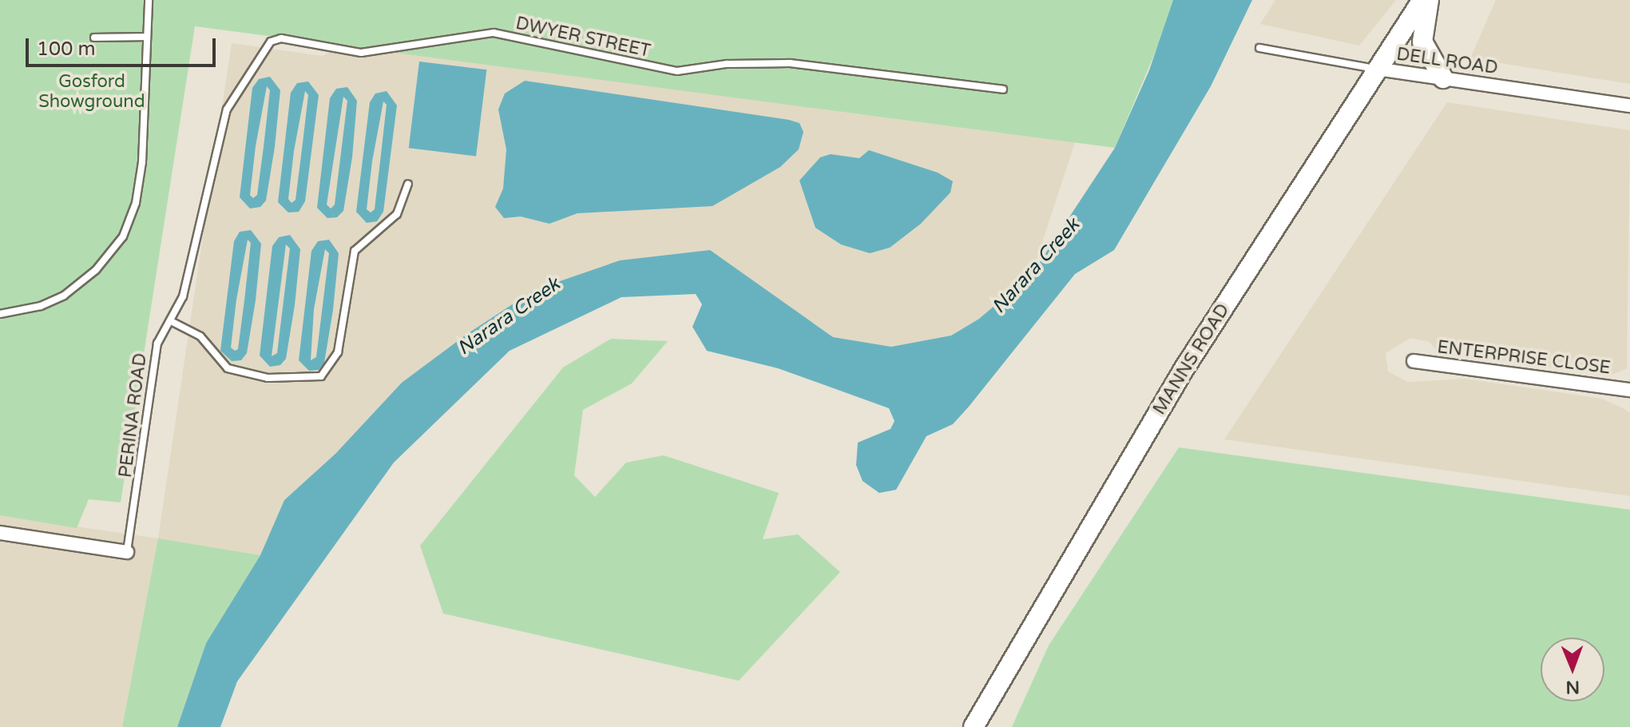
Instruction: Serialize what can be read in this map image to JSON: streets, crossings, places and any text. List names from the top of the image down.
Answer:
{
  "streets": {
    "main road": ["MANNS ROAD"],
    "street": ["DELL ROAD", "ENTERPRISE CLOSE"],
    "lane": ["DWYER STREET", "PERINA ROAD"]
  },
  "crossings": [
    ["DWYER STREET", "PERINA ROAD"],
    ["DELL ROAD", "MANNS ROAD"]
  ],
  "water": ["Narara Creek"],
  "parks": ["Gosford Showground"],
  "scale_bar": "100 m",
  "north": "bottom"
}
